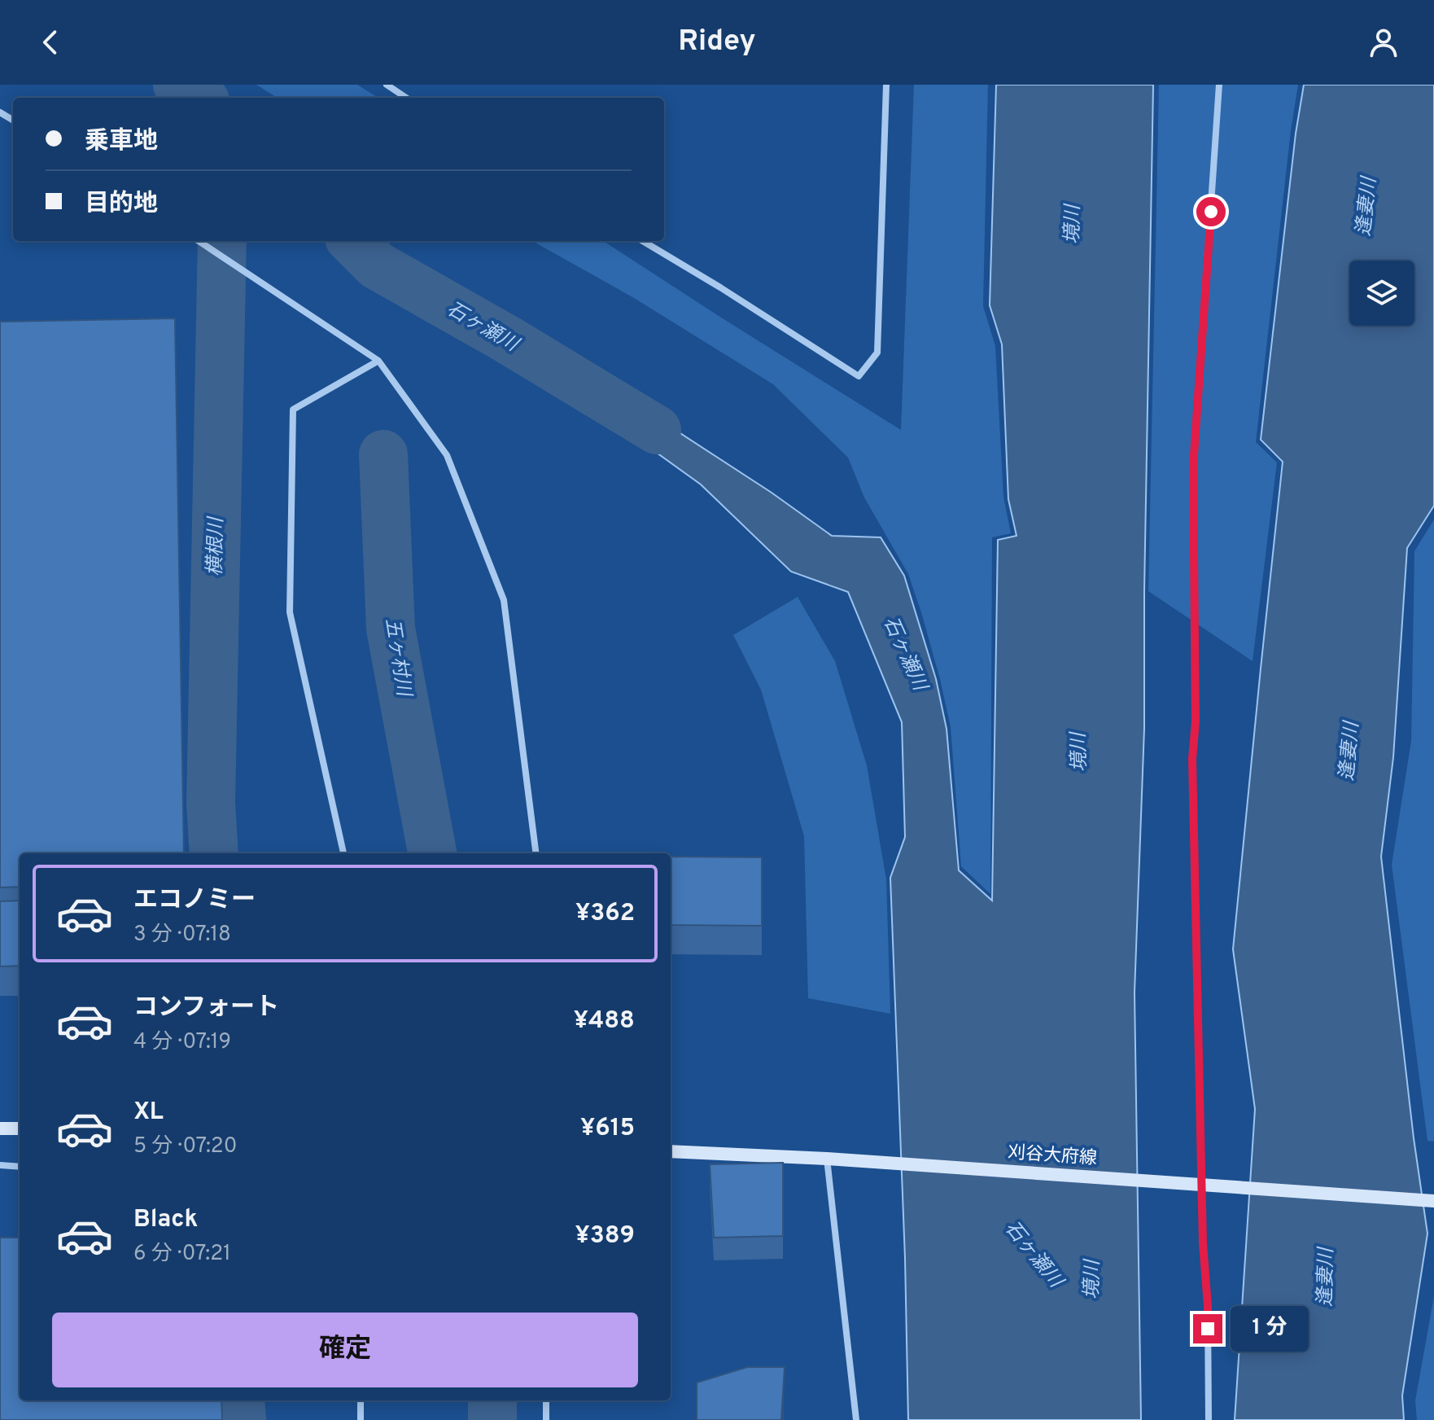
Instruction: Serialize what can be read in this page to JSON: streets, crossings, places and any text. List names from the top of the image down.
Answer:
{
  "streets": {
    "main road": ["刈谷大府線"]
  },
  "water": [
    "逢妻川",
    "境川",
    "石ヶ瀬川",
    "横根川",
    "五ヶ村川"
  ],
  "page": {
    "header": "Ridey",
    "banner": ["乗車地", "目的地"],
    "list": [
      {
        "name": "エコノミー",
        "note": "3 分 · 07:18",
        "value": "¥362"
      },
      {
        "name": "コンフォート",
        "note": "4 分 · 07:19",
        "value": "¥488"
      },
      {
        "name": "XL",
        "note": "5 分 · 07:20",
        "value": "¥615"
      },
      {
        "name": "Black",
        "note": "6 分 · 07:21",
        "value": "¥389"
      }
    ],
    "buttons": "確定",
    "bubble": "1 分"
  }
}
